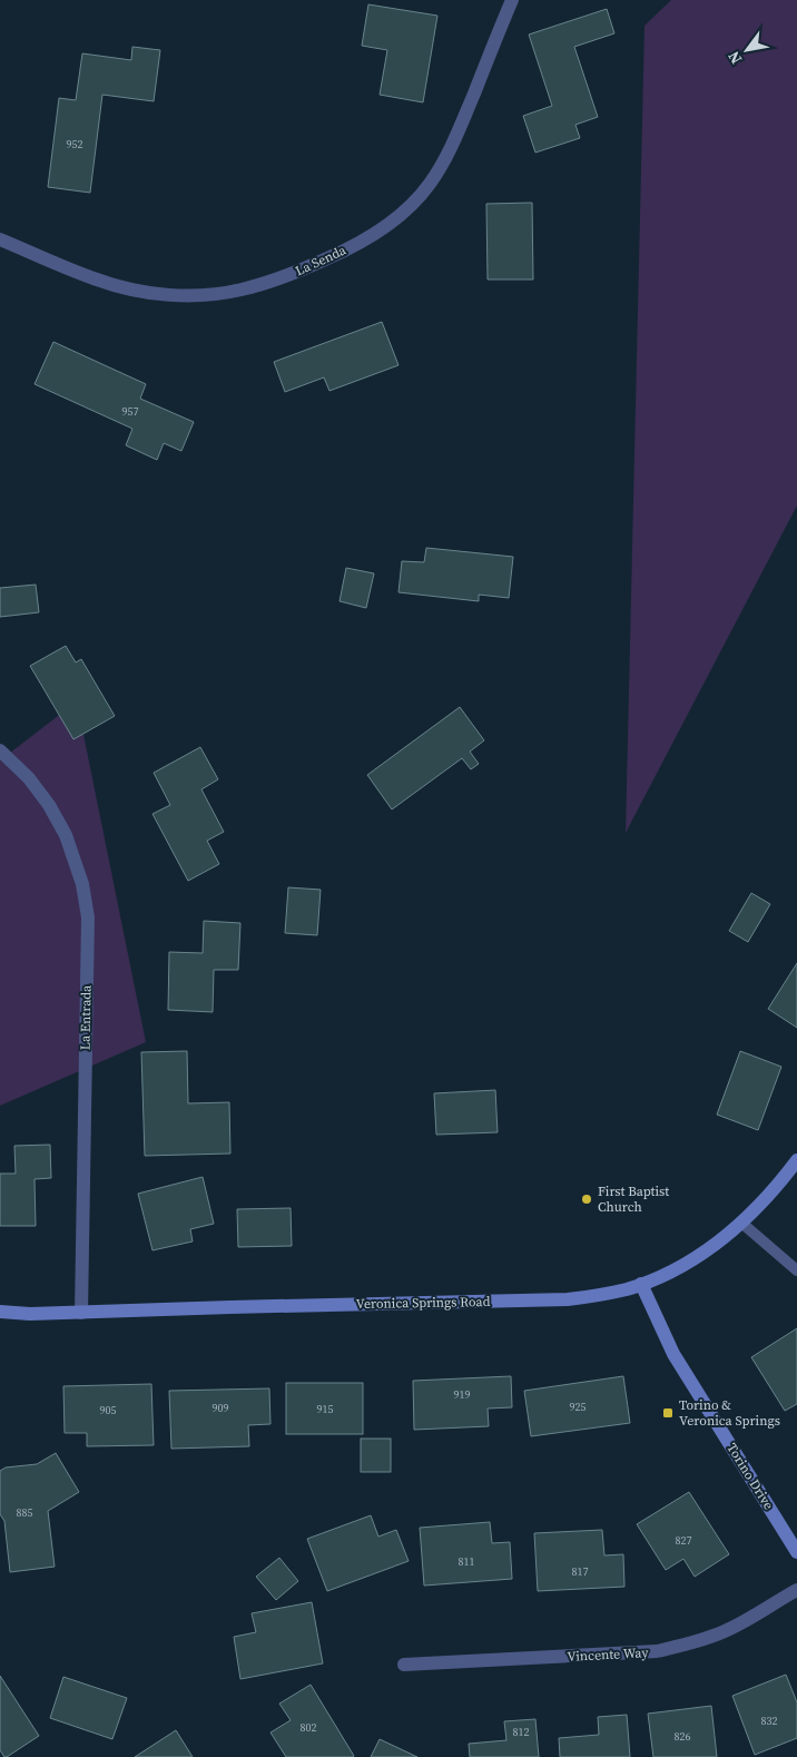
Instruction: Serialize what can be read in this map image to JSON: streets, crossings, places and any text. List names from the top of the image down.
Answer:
{
  "streets": {
    "street": [
      "La Senda",
      "La Entrada",
      "Veronica Springs Road",
      "Torino Drive",
      "Vincente Way"
    ]
  },
  "crossings": [
    ["La Entrada", "Veronica Springs Road"],
    ["Veronica Springs Road", "Torino Drive"]
  ],
  "places": {
    "other": ["First Baptist Church"],
    "transit": ["Torino & Veronica Springs"]
  },
  "house_numbers": [
    "952",
    "957",
    "919",
    "925",
    "909",
    "915",
    "905",
    "885",
    "827",
    "811",
    "817",
    "832",
    "802",
    "812",
    "826"
  ],
  "north": "bottom left"
}
